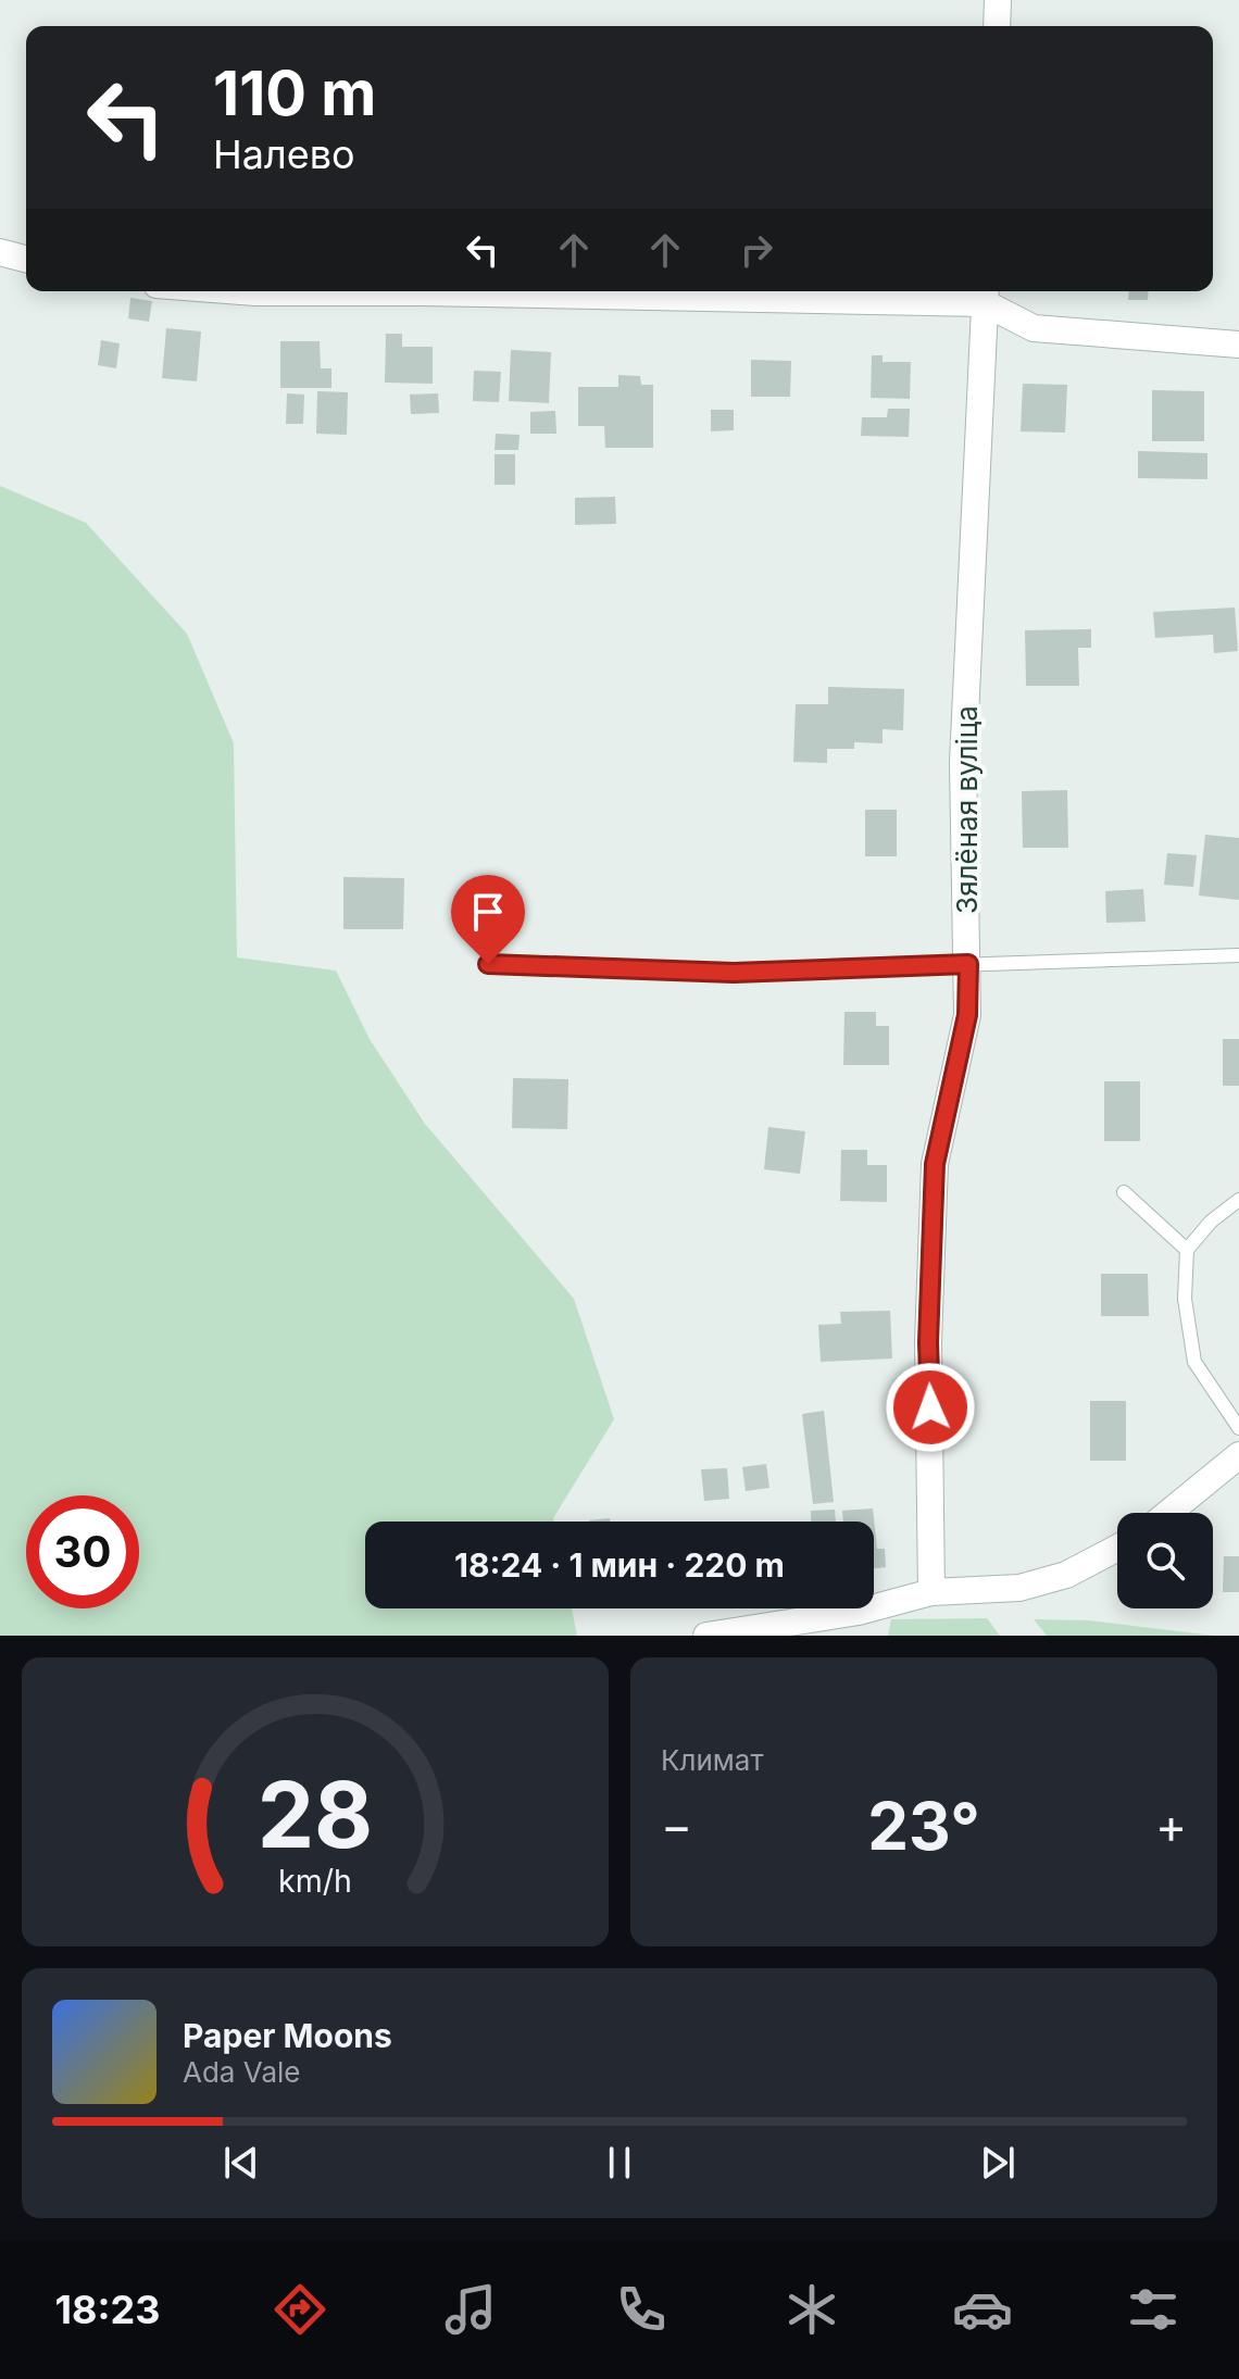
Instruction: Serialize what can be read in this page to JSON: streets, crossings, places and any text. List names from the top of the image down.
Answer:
{
  "streets": {
    "street": ["Зялёная вуліца"]
  },
  "page": {
    "turn": ["110 m", "Налево"],
    "limit": "30",
    "trip": "18:24 · 1 мин · 220 m",
    "tile": "Климат",
    "heat": ["−", "23°", "+"],
    "song": ["Paper Moons", "Ada Vale"],
    "tabs": "18:23",
    "gauge": ["28", "km/h"]
  }
}
